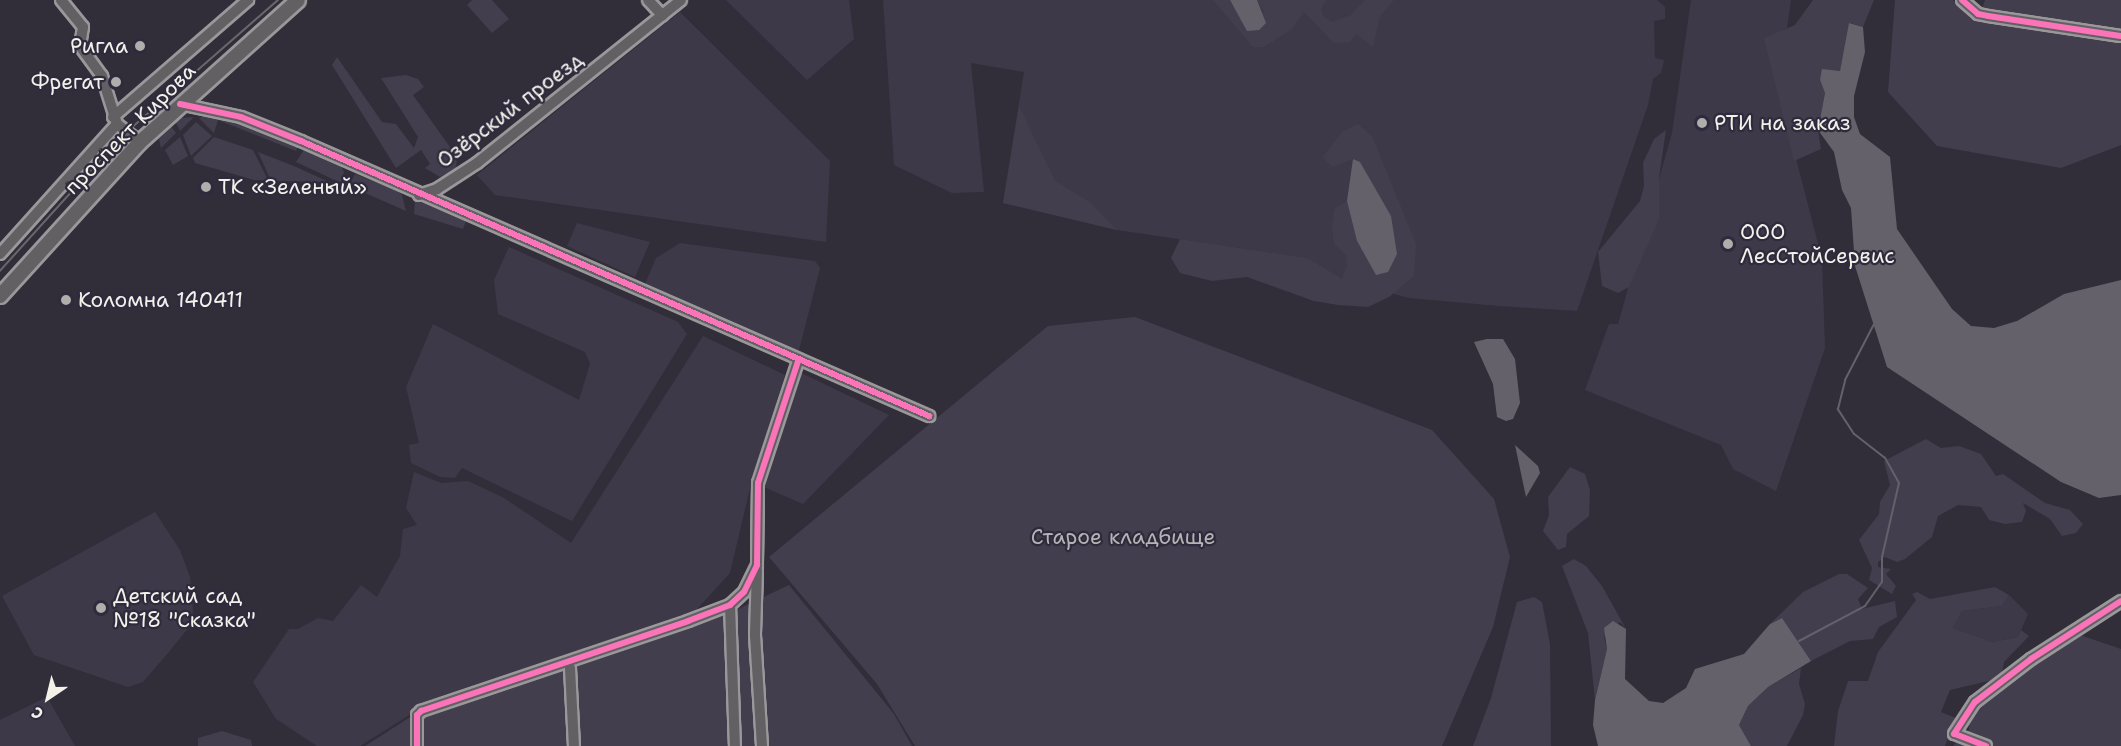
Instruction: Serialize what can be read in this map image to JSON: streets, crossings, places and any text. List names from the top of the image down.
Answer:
{
  "streets": {
    "main road": ["проспект Кирова"],
    "street": ["Озёрский проезд"]
  },
  "parks": ["Старое кладбище"],
  "places": [
    "Ригла",
    "Фрегат",
    "РТИ на заказ",
    "ТК «Зеленый»",
    "ООО ЛесСтойСервис",
    "Коломна 140411",
    "Детский сад №18 \"Сказка\""
  ],
  "north": "bottom left"
}
